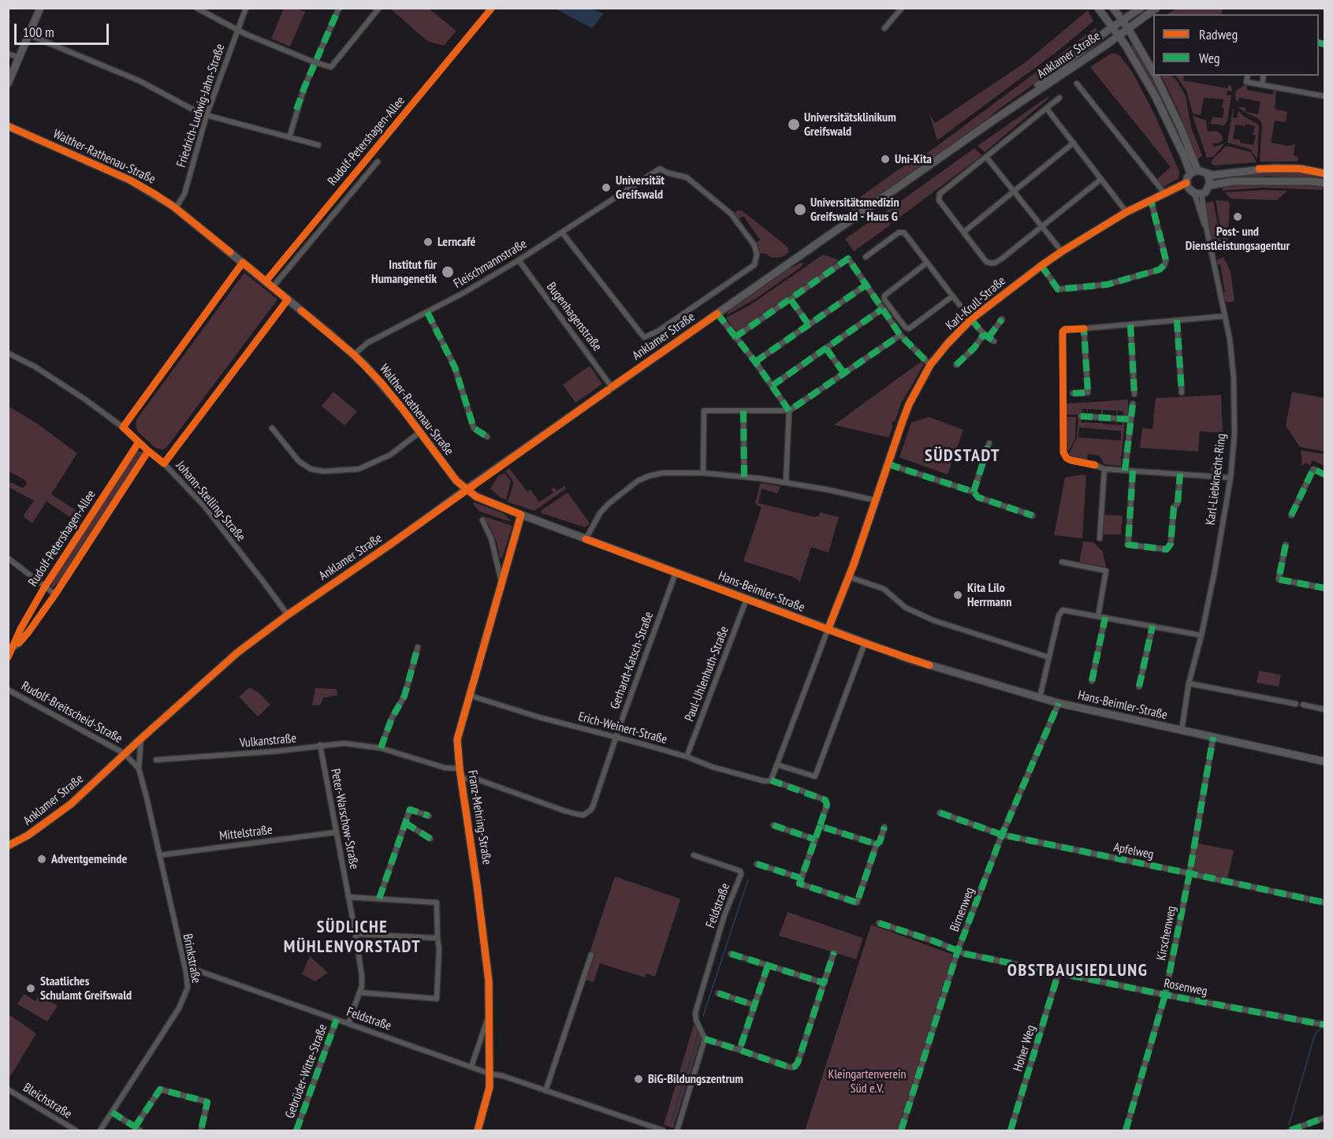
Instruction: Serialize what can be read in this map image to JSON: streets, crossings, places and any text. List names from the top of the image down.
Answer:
{
  "streets": {
    "main road": [
      "Anklamer Straße",
      "Walther-Rathenau-Straße",
      "Karl-Krull-Straße",
      "Hans-Beimler-Straße",
      "Franz-Mehring-Straße"
    ],
    "street": [
      "Friedrich-Ludwig-Jahn-Straße",
      "Rudolf-Petershagen-Allee",
      "Fleischmannstraße",
      "Bugenhagenstraße",
      "Karl-Liebknecht-Ring",
      "Johann-Stelling-Straße",
      "Gerhardt-Katsch-Straße",
      "Paul-Uhlenhuth-Straße",
      "Rudolf-Breitscheid-Straße",
      "Erich-Weinert-Straße",
      "Vulkanstraße",
      "Peter-Warschow-Straße",
      "Mittelstraße",
      "Apfelweg",
      "Feldstraße",
      "Birnenweg",
      "Kirschenweg",
      "Brinkstraße",
      "Rosenweg",
      "Hoher Weg",
      "Gebrüder-Witte-Straße",
      "Bleichstraße"
    ]
  },
  "crossings": [
    ["Anklamer Straße", "Walther-Rathenau-Straße"],
    ["Anklamer Straße", "Fleischmannstraße"],
    ["Anklamer Straße", "Bugenhagenstraße"],
    ["Anklamer Straße", "Johann-Stelling-Straße"],
    ["Anklamer Straße", "Hans-Beimler-Straße"],
    ["Anklamer Straße", "Rudolf-Breitscheid-Straße"],
    ["Anklamer Straße", "Brinkstraße"],
    ["Friedrich-Ludwig-Jahn-Straße", "Walther-Rathenau-Straße"],
    ["Rudolf-Petershagen-Allee", "Johann-Stelling-Straße"],
    ["Walther-Rathenau-Straße", "Fleischmannstraße"],
    ["Walther-Rathenau-Straße", "Hans-Beimler-Straße"],
    ["Fleischmannstraße", "Bugenhagenstraße"],
    ["Karl-Krull-Straße", "Karl-Liebknecht-Ring"],
    ["Karl-Krull-Straße", "Hans-Beimler-Straße"],
    ["Karl-Liebknecht-Ring", "Hans-Beimler-Straße"],
    ["Hans-Beimler-Straße", "Gerhardt-Katsch-Straße"],
    ["Hans-Beimler-Straße", "Paul-Uhlenhuth-Straße"],
    ["Hans-Beimler-Straße", "Franz-Mehring-Straße"],
    ["Hans-Beimler-Straße", "Birnenweg"],
    ["Hans-Beimler-Straße", "Kirschenweg"],
    ["Gerhardt-Katsch-Straße", "Erich-Weinert-Straße"],
    ["Gerhardt-Katsch-Straße", "Franz-Mehring-Straße"],
    ["Paul-Uhlenhuth-Straße", "Erich-Weinert-Straße"],
    ["Erich-Weinert-Straße", "Franz-Mehring-Straße"],
    ["Vulkanstraße", "Franz-Mehring-Straße"],
    ["Vulkanstraße", "Peter-Warschow-Straße"],
    ["Franz-Mehring-Straße", "Feldstraße"],
    ["Peter-Warschow-Straße", "Mittelstraße"],
    ["Peter-Warschow-Straße", "Feldstraße"],
    ["Mittelstraße", "Brinkstraße"],
    ["Apfelweg", "Birnenweg"],
    ["Apfelweg", "Kirschenweg"],
    ["Feldstraße", "Brinkstraße"],
    ["Feldstraße", "Gebrüder-Witte-Straße"],
    ["Birnenweg", "Rosenweg"],
    ["Kirschenweg", "Rosenweg"],
    ["Rosenweg", "Hoher Weg"]
  ],
  "districts": ["SÜDSTADT", "SÜDLICHE MÜHLENVORSTADT", "OBSTBAUSIEDLUNG"],
  "parks": ["Kleingartenverein Süd e.V."],
  "places": [
    "Universitätsklinikum Greifswald",
    "Uni-Kita",
    "Universität Greifswald",
    "Universitätsmedizin Greifswald - Haus G",
    "Post- und Dienstleistungsagentur",
    "Lerncafé",
    "Institut für Humangenetik",
    "Kita Lilo Herrmann",
    "Adventgemeinde",
    "Staatliches Schulamt Greifswald",
    "BiG-Bildungszentrum"
  ],
  "legend": ["Radweg", "Weg"],
  "scale_bar": "100 m"
}
